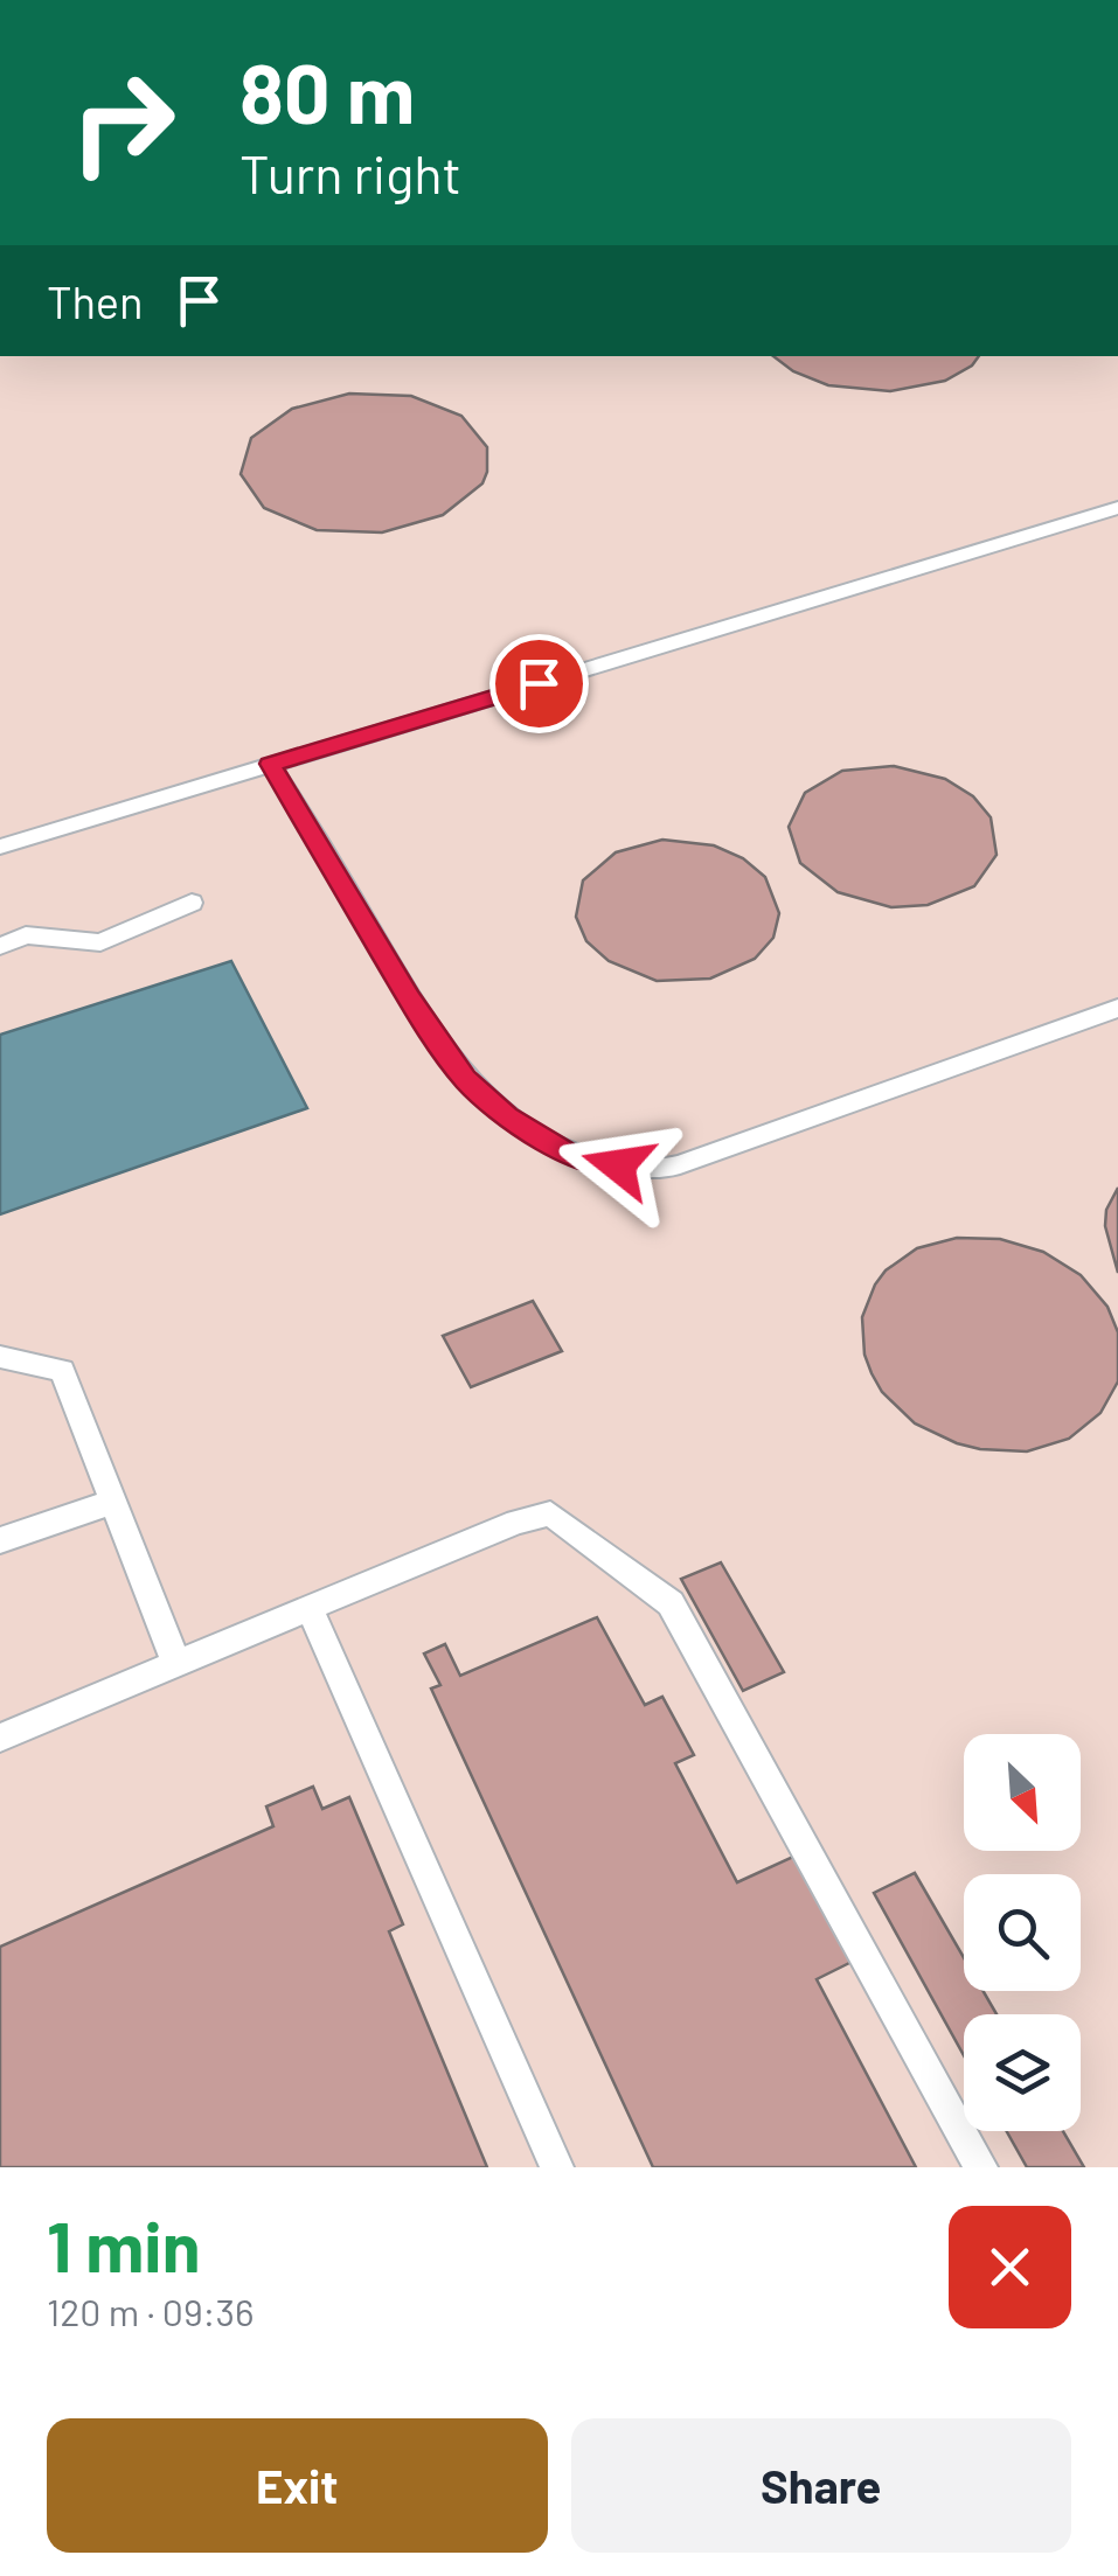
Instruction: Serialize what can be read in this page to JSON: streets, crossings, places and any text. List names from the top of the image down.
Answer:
{
  "north": "bottom right",
  "page": {
    "turn": ["80 m", "Turn right"],
    "then": "Then",
    "heading": ["1 min", "120 m · 09:36"],
    "buttons": ["Exit", "Share"]
  }
}
